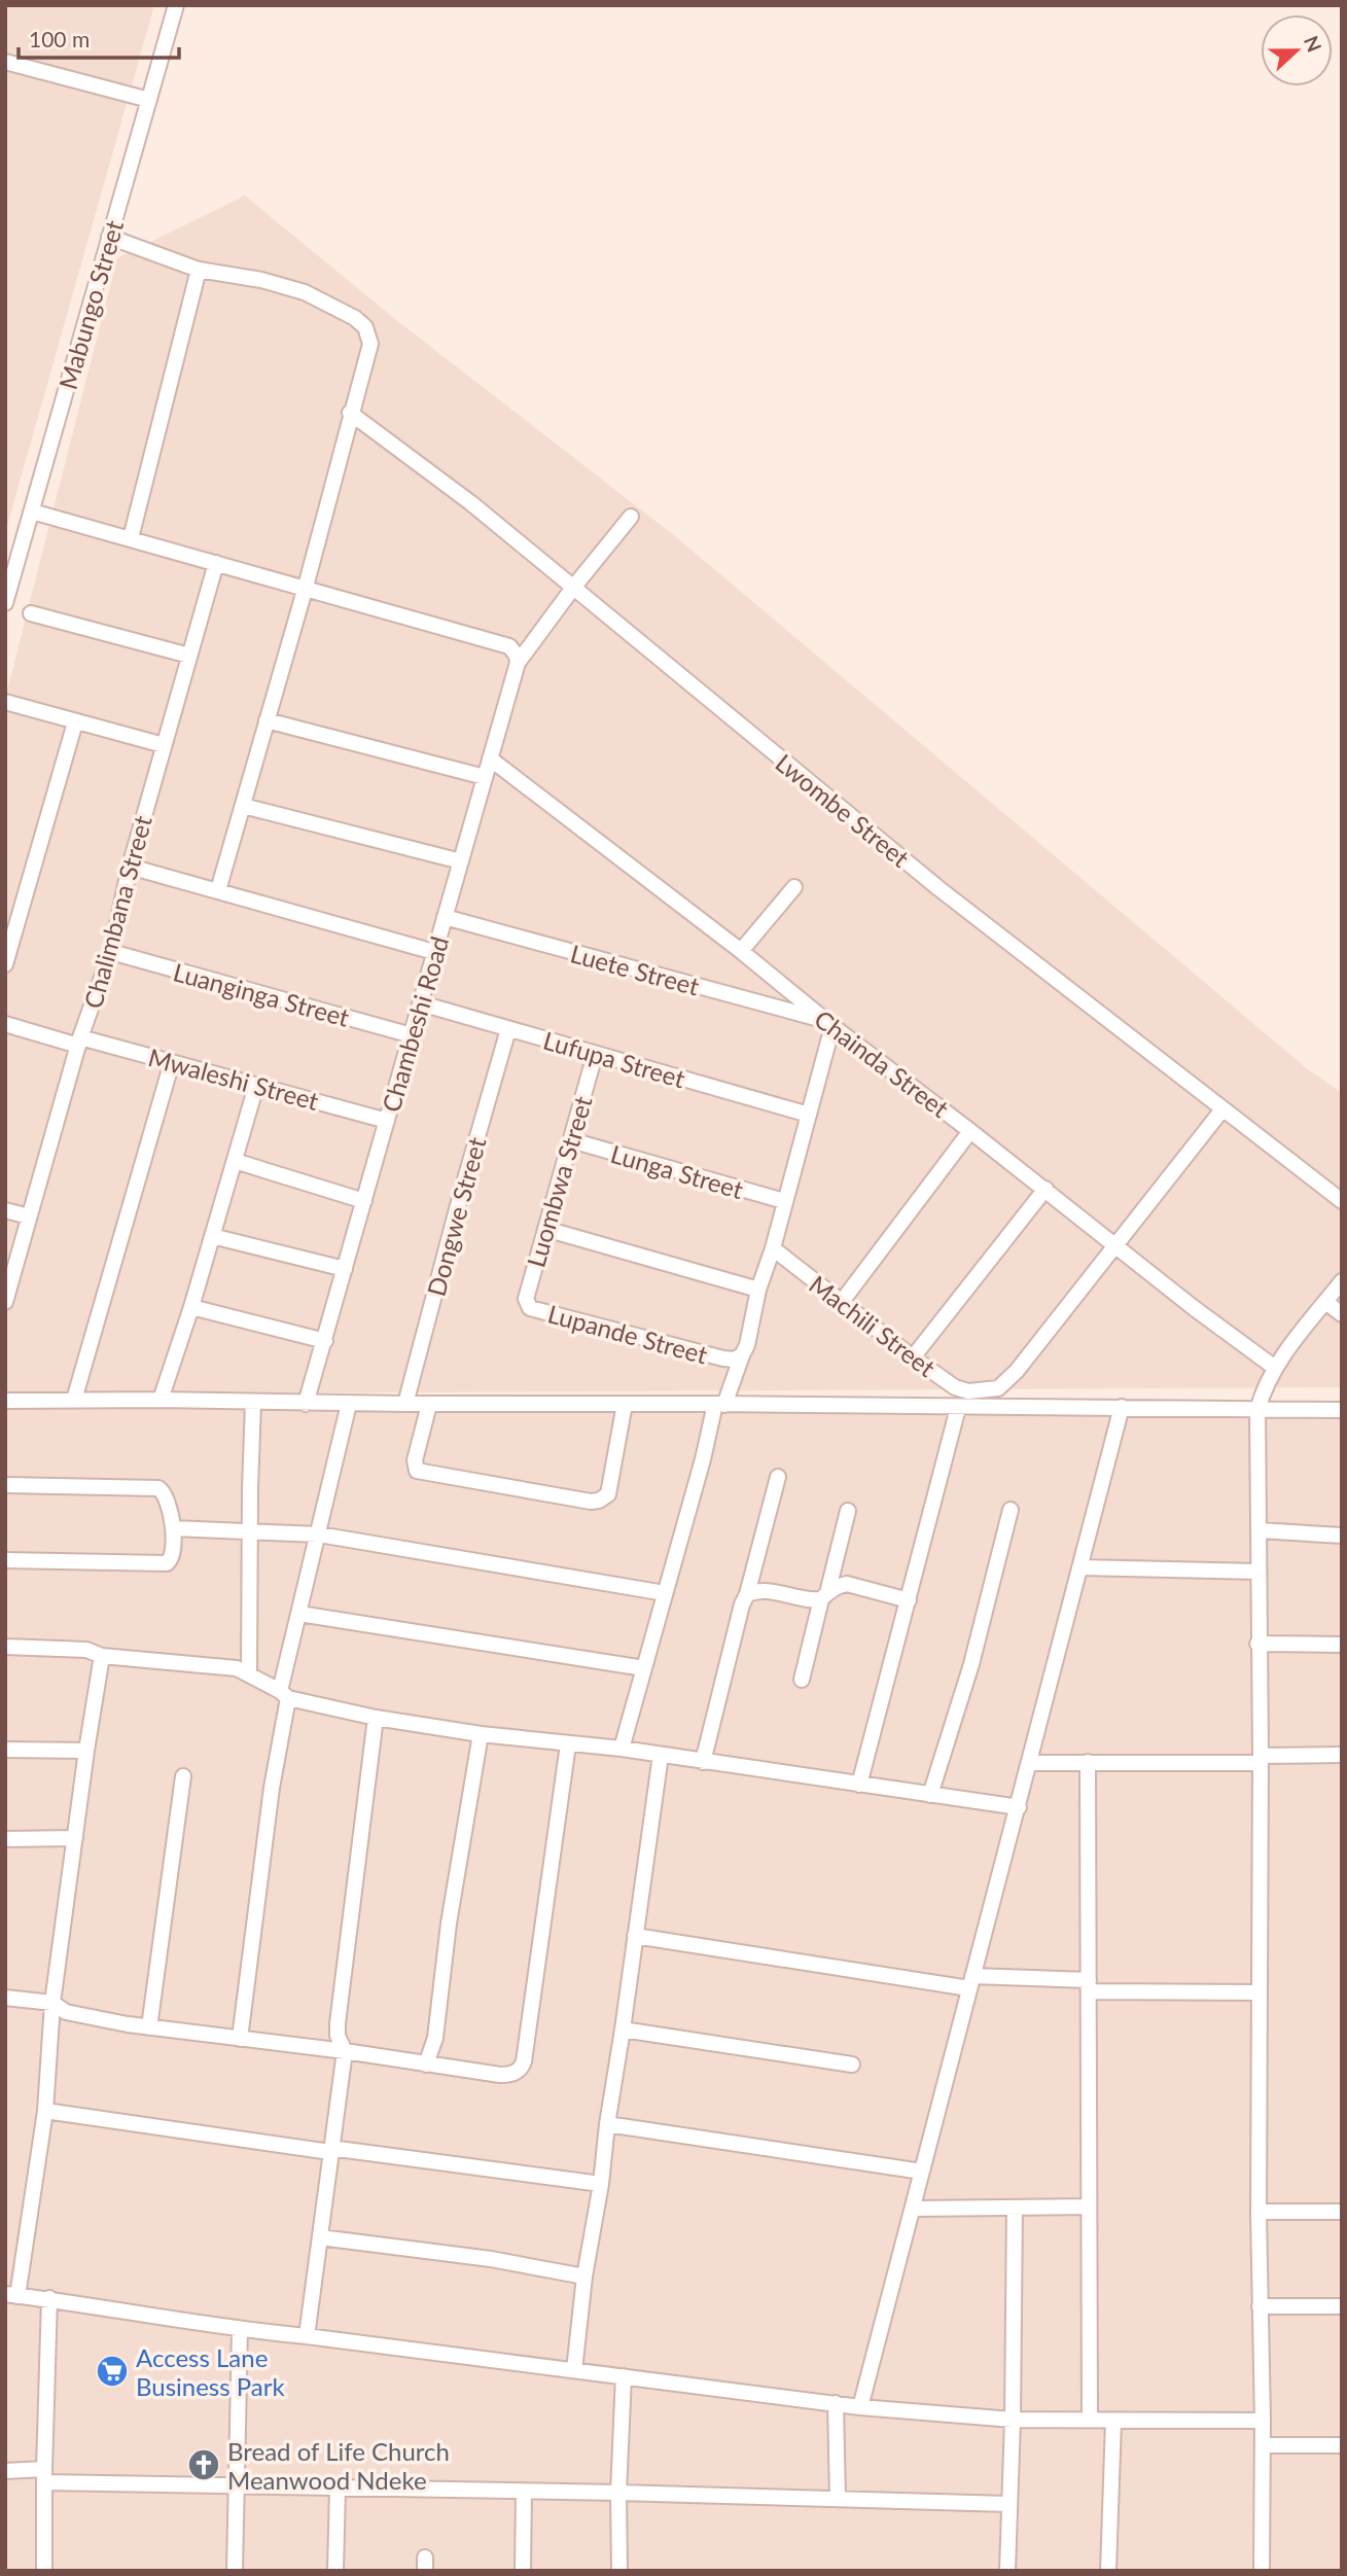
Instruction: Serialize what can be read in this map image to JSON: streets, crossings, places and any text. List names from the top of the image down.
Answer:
{
  "streets": {
    "street": [
      "Mabungo Street",
      "Lwombe Street",
      "Chalimbana Street",
      "Luete Street",
      "Luanginga Street",
      "Chambeshi Road",
      "Lufupa Street",
      "Chainda Street",
      "Mwaleshi Street",
      "Lunga Street",
      "Luombwa Street",
      "Dongwe Street",
      "Machili Street",
      "Lupande Street"
    ]
  },
  "crossings": [
    ["Chalimbana Street", "Luanginga Street"],
    ["Chalimbana Street", "Mwaleshi Street"],
    ["Luete Street", "Chambeshi Road"],
    ["Luete Street", "Chainda Street"],
    ["Luete Street", "Lupande Street"],
    ["Luanginga Street", "Chambeshi Road"],
    ["Chambeshi Road", "Lufupa Street"],
    ["Chambeshi Road", "Chainda Street"],
    ["Chambeshi Road", "Mwaleshi Street"],
    ["Lufupa Street", "Luombwa Street"],
    ["Lufupa Street", "Dongwe Street"],
    ["Lufupa Street", "Lupande Street"],
    ["Chainda Street", "Lupande Street"],
    ["Lunga Street", "Luombwa Street"],
    ["Lunga Street", "Lupande Street"],
    ["Luombwa Street", "Lupande Street"],
    ["Machili Street", "Lupande Street"]
  ],
  "places": {
    "supermarket": ["Access Lane Business Park"],
    "church": ["Bread of Life Church Meanwood Ndeke"]
  },
  "scale_bar": "100 m",
  "north": "right"
}
